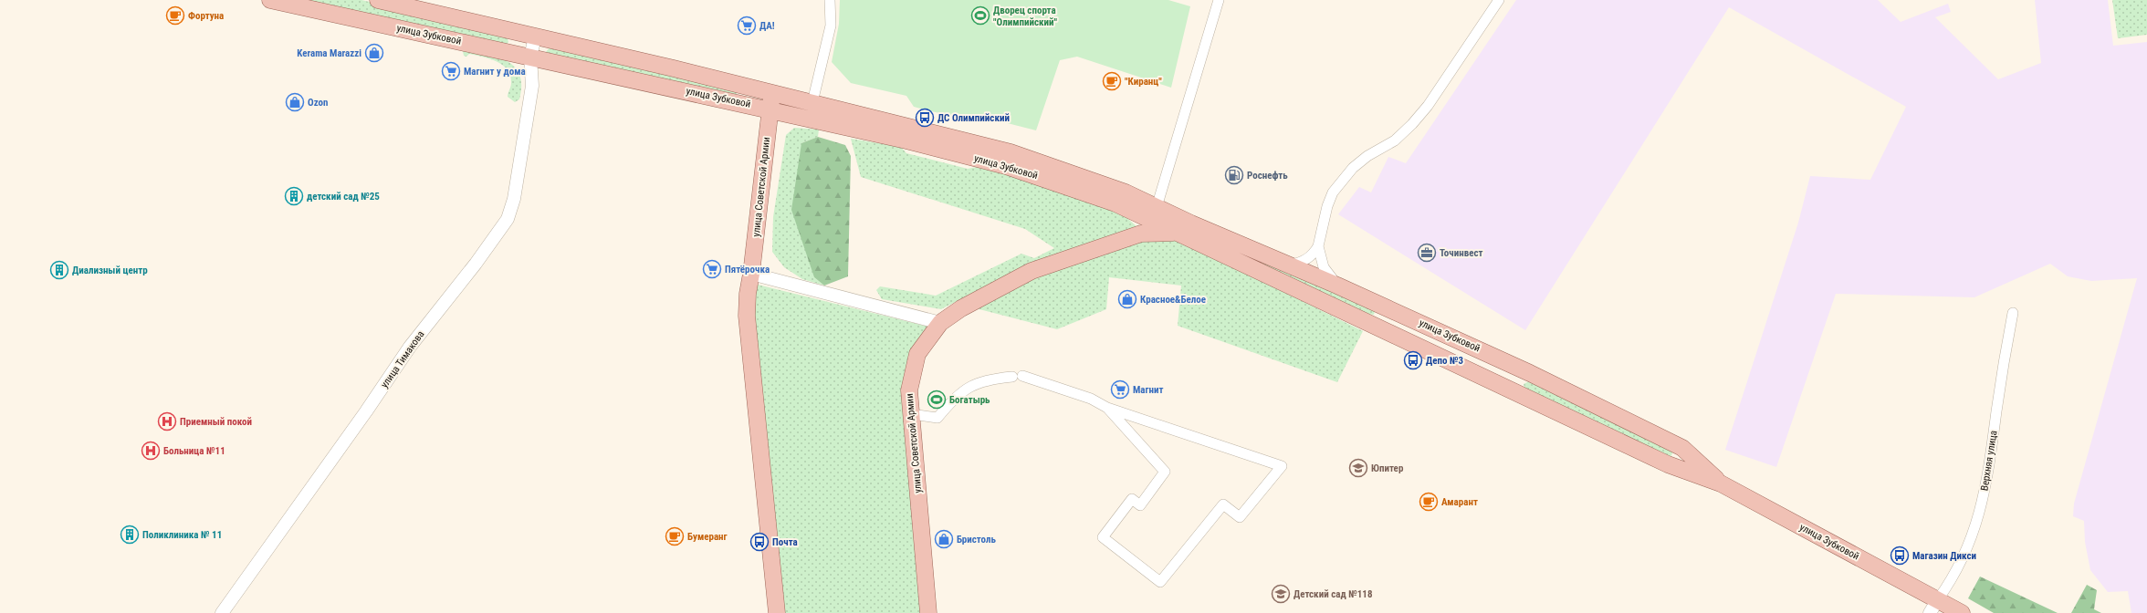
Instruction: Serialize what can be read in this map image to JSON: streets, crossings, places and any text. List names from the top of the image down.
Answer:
{
  "streets": {
    "main road": ["улица Зубковой", "улица Советской Армии"],
    "street": ["улица Тимакова", "Верхняя улица"]
  },
  "crossings": [
    ["улица Зубковой", "улица Советской Армии"],
    ["улица Зубковой", "улица Тимакова"],
    ["улица Зубковой", "Верхняя улица"]
  ],
  "places": {
    "cafe": [
      "Фортуна",
      "\"Киранц\"",
      "Амарант",
      "Бумеранг"
    ],
    "sports": ["Дворец спорта \"Олимпийский\"", "Богатырь"],
    "supermarket": [
      "ДА!",
      "Магнит у дома",
      "Пятёрочка",
      "Магнит"
    ],
    "shop": [
      "Kerama Marazzi",
      "Ozon",
      "Красное&Белое",
      "Бристоль"
    ],
    "bus stop": [
      "ДС Олимпийский",
      "Депо №3",
      "Почта",
      "Магазин Дикси"
    ],
    "fuel station": ["Роснефть"],
    "building": ["детский сад №25", "Диализный центр", "Поликлиника № 11"],
    "office": ["Точинвест"],
    "hospital": ["Приемный покой", "Больница №11"],
    "school or university": ["Юпитер", "Детский сад №118"]
  }
}
